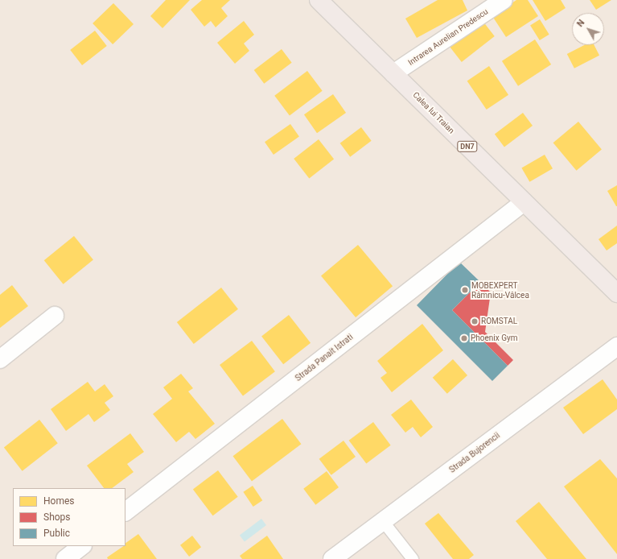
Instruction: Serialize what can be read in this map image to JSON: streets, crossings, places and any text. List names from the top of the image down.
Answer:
{
  "streets": {
    "highway": ["Calea lui Traian", "DN7"],
    "street": ["Intrarea Aurelian Predescu", "Strada Panait Istrati", "Strada Bujorencii"]
  },
  "crossings": [
    ["Intrarea Aurelian Predescu", "Calea lui Traian"],
    ["Calea lui Traian", "Strada Panait Istrati"]
  ],
  "places": ["MOBEXPERT Râmnicu-Vâlcea", "ROMSTAL", "Phoenix Gym"],
  "legend": ["Homes", "Shops", "Public"],
  "north": "top left"
}
